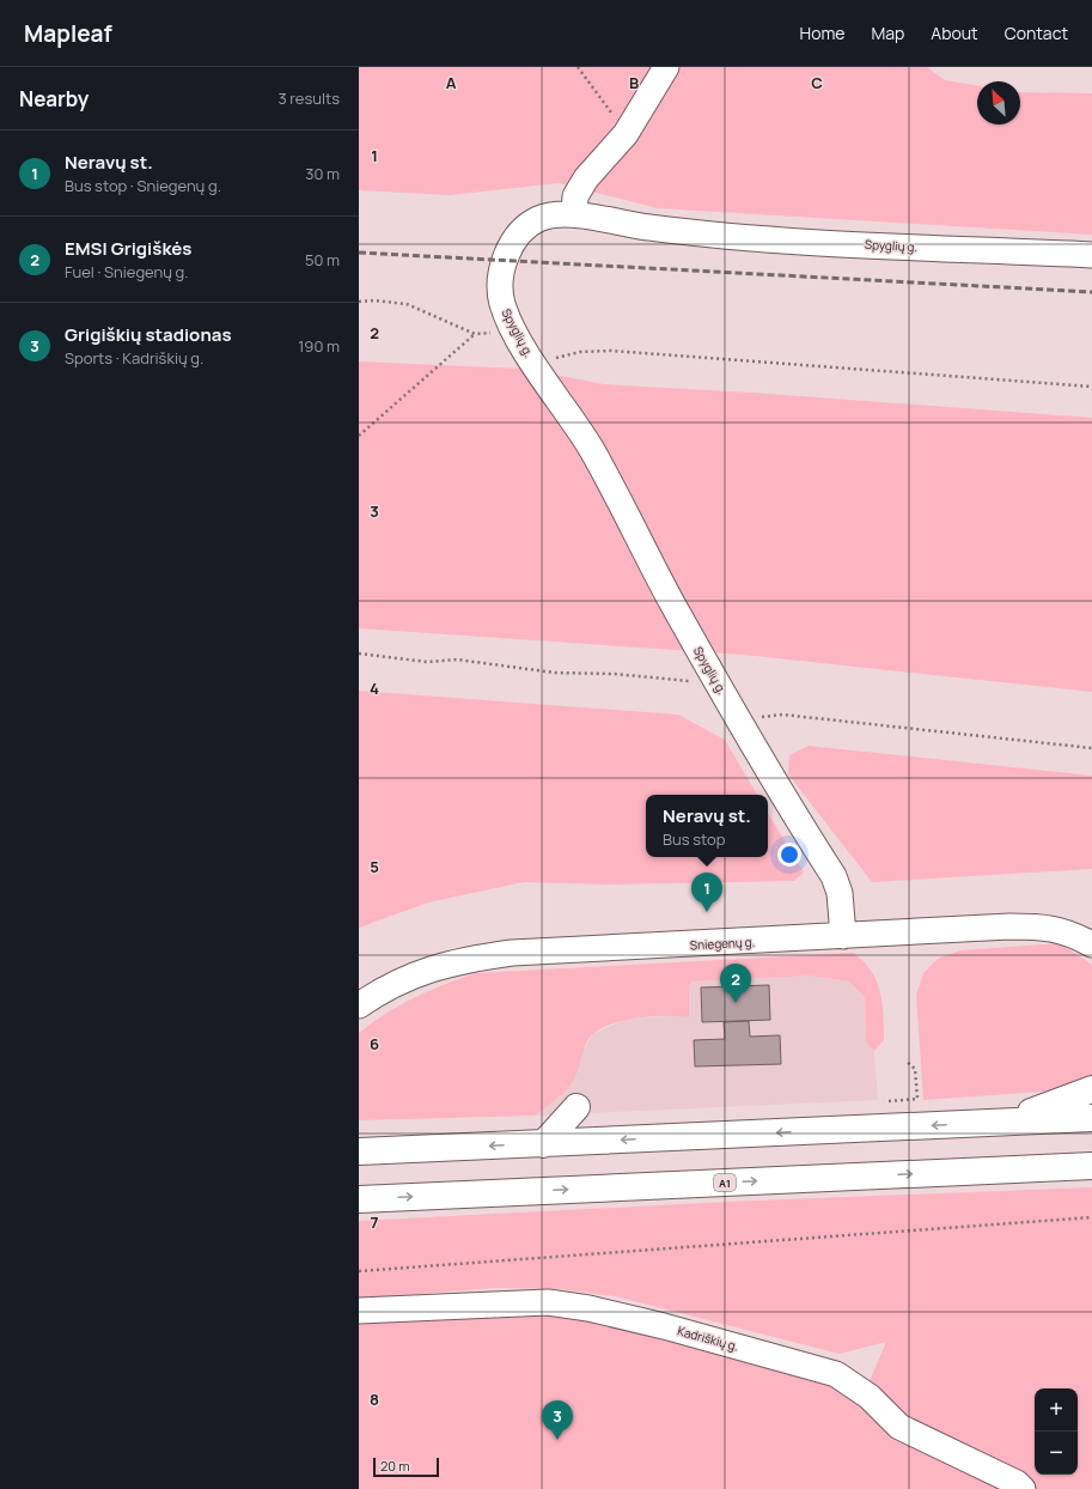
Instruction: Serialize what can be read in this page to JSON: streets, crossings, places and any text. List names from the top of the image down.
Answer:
{
  "streets": {
    "highway": ["A1"],
    "street": ["Spyglių g.", "Sniegenų g.", "Kadriškių g."]
  },
  "crossings": [
    ["Spyglių g.", "Sniegenų g."]
  ],
  "scale_bar": "20 m",
  "north": "top left",
  "page": {
    "header": "Mapleaf",
    "nav": [
      "Home",
      "Map",
      "About",
      "Contact"
    ],
    "heading": ["Nearby", "3 results"],
    "list": [
      {
        "mark": "1",
        "name": "Neravų st.",
        "note": "Bus stop · Sniegenų g.",
        "value": "30 m"
      },
      {
        "mark": "2",
        "name": "EMSI Grigiškės",
        "note": "Fuel · Sniegenų g.",
        "value": "50 m"
      },
      {
        "mark": "3",
        "name": "Grigiškių stadionas",
        "note": "Sports · Kadriškių g.",
        "value": "190 m"
      }
    ],
    "popup": ["Neravų st.", "Bus stop"],
    "pins": ["1", "2", "3"],
    "map_buttons": ["+", "−"],
    "scale": "20 m"
  },
  "grid": {
    "columns": ["A", "B", "C"],
    "rows": [
      "1",
      "2",
      "3",
      "4",
      "5",
      "6",
      "7",
      "8"
    ]
  }
}
